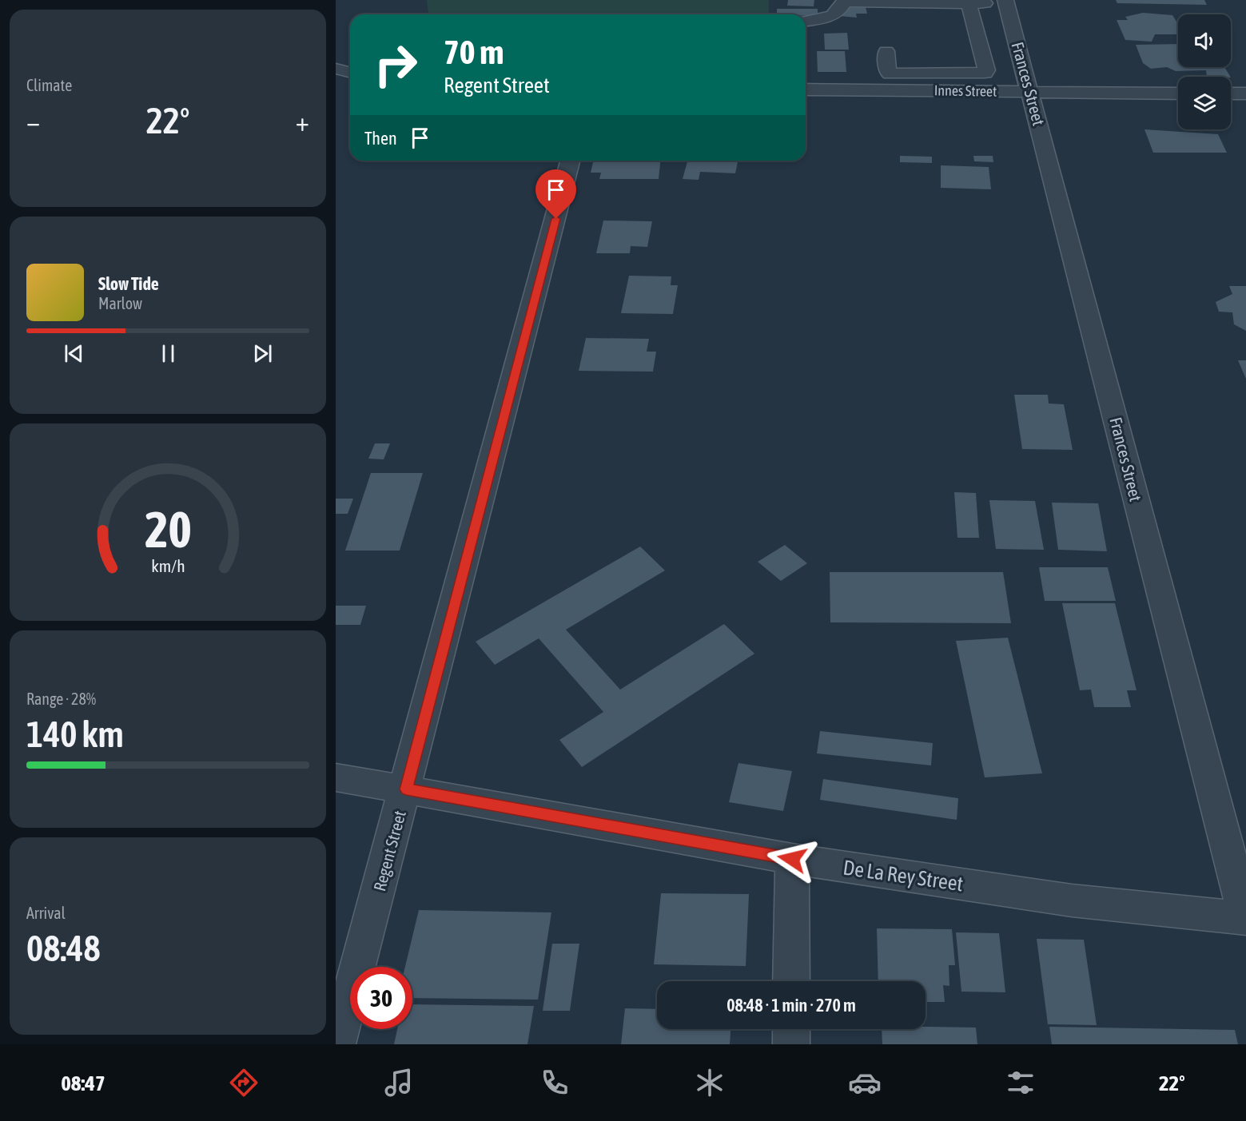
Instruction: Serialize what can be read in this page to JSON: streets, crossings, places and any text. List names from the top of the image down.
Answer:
{
  "streets": {
    "street": [
      "Frances Street",
      "Innes Street",
      "Regent Street",
      "De La Rey Street"
    ]
  },
  "crossings": [
    ["Frances Street", "Innes Street"],
    ["Frances Street", "De La Rey Street"],
    ["Regent Street", "De La Rey Street"]
  ],
  "page": {
    "tile": [
      "Climate",
      ["Range · 28%", "140 km"],
      ["Arrival", "08:48"]
    ],
    "turn": ["70 m", "Regent Street"],
    "heat": ["−", "22°", "+"],
    "then": "Then",
    "song": ["Slow Tide", "Marlow"],
    "limit": "30",
    "trip": "08:48 · 1 min · 270 m",
    "tabs": ["08:47", "22°"],
    "gauge": ["20", "km/h"]
  }
}
